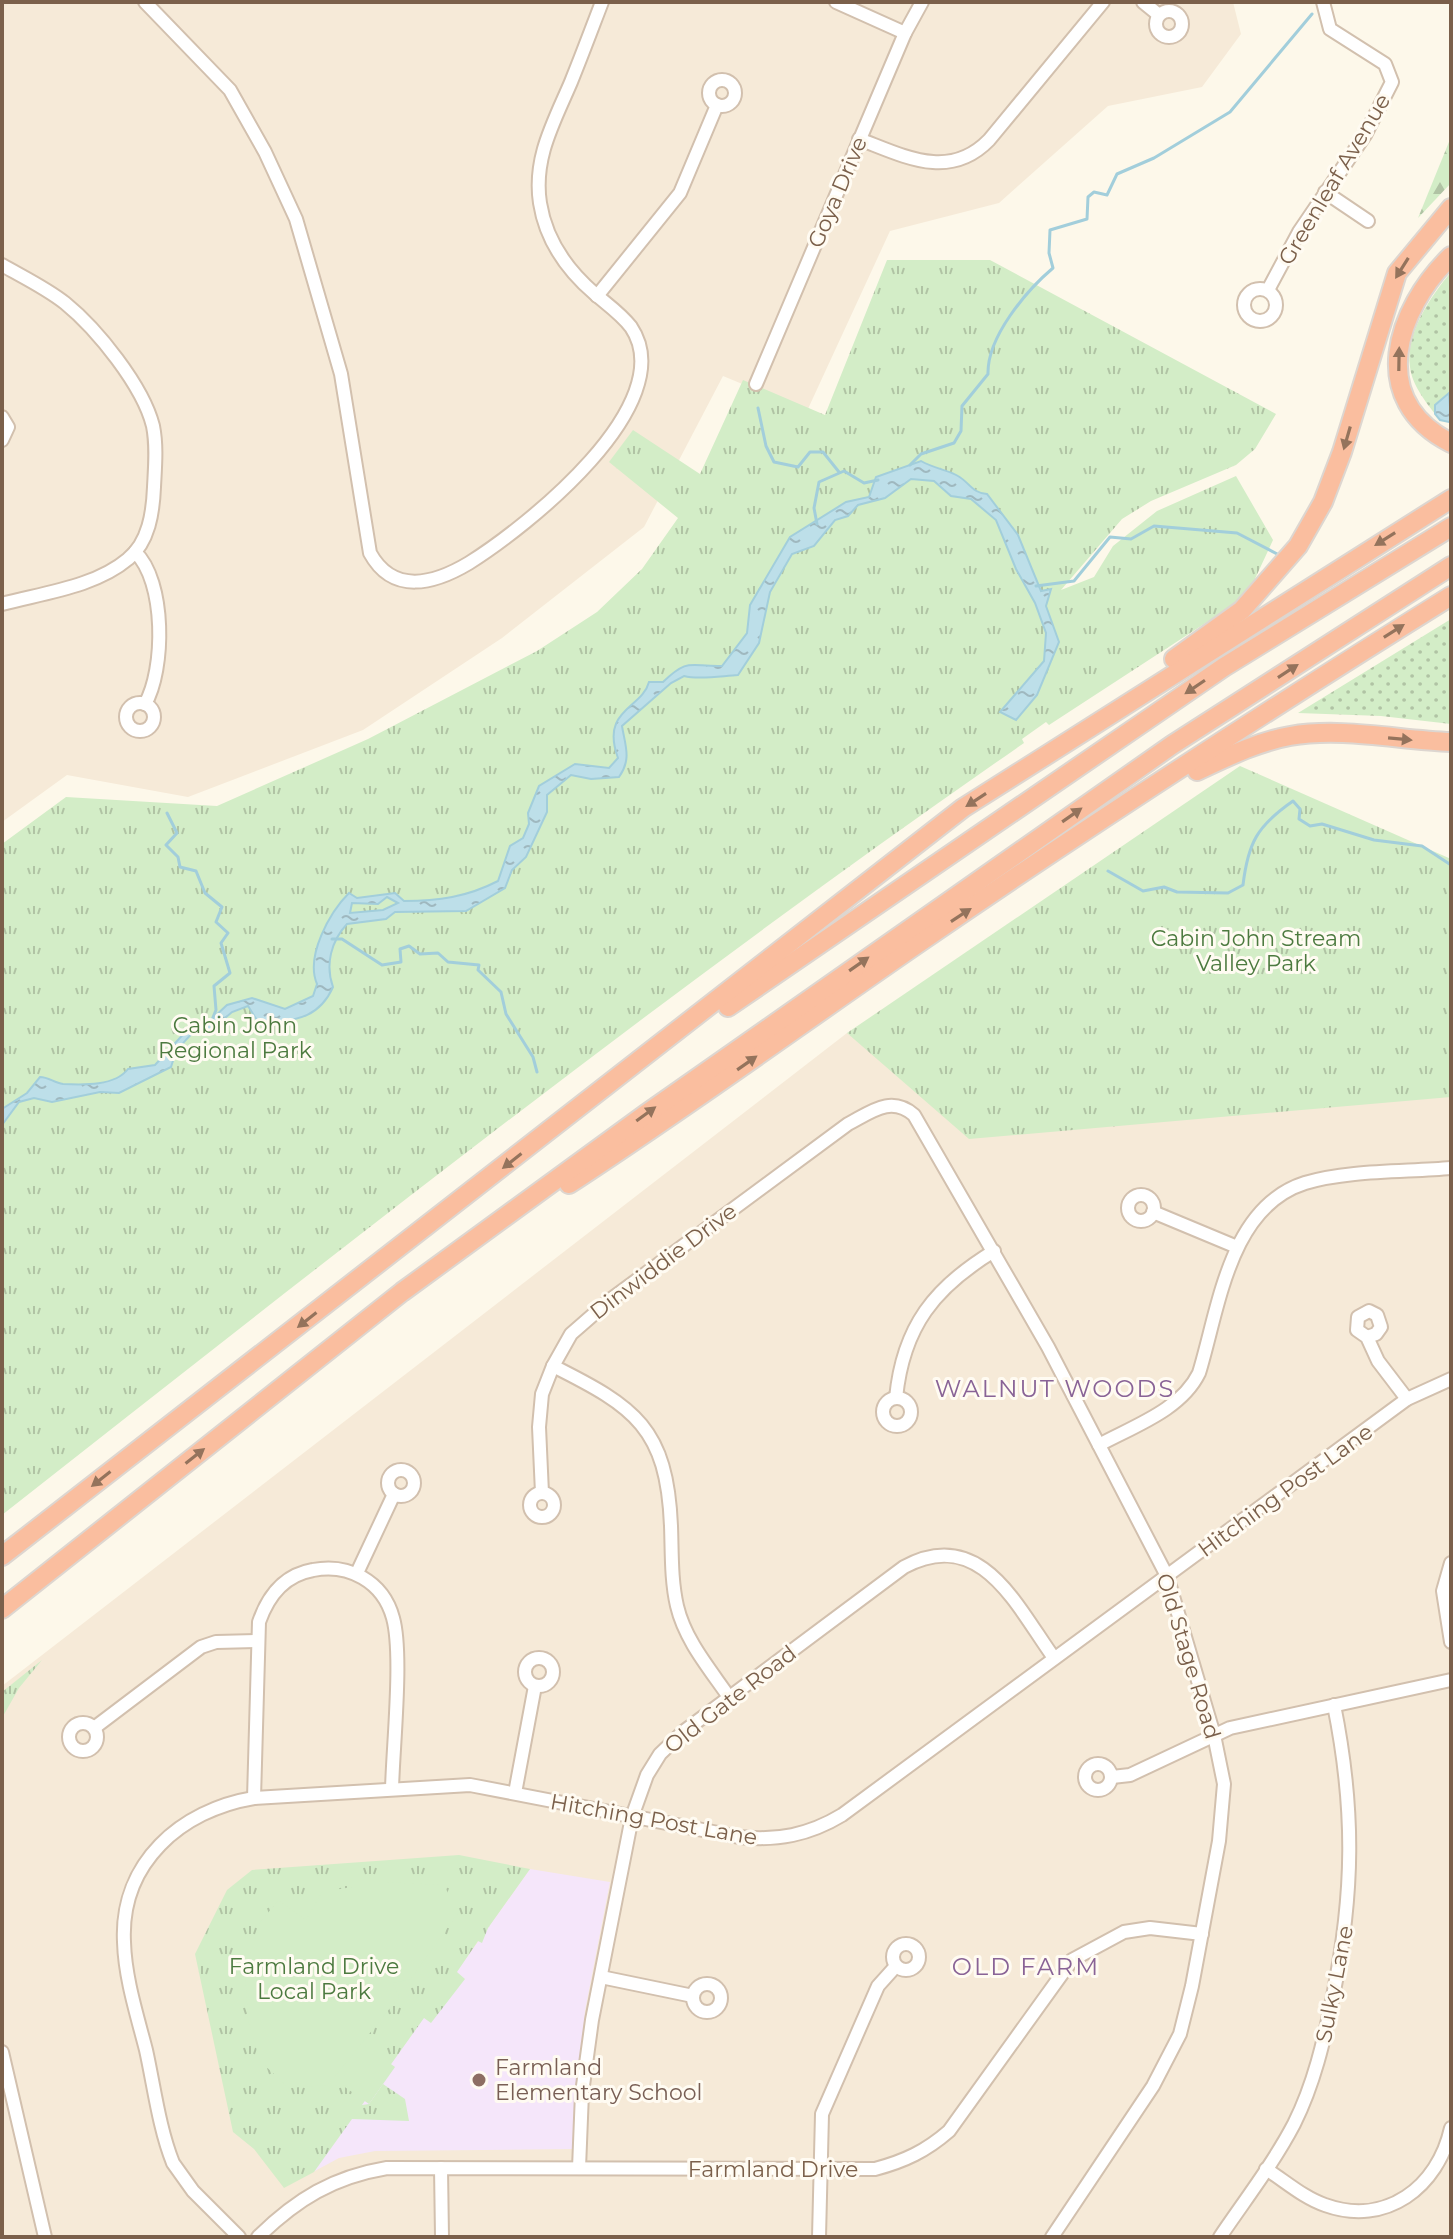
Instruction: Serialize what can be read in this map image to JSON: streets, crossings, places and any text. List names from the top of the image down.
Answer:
{
  "streets": {
    "street": [
      "Greenleaf Avenue",
      "Goya Drive",
      "Dinwiddie Drive",
      "Hitching Post Lane",
      "Old Stage Road",
      "Old Gate Road",
      "Sulky Lane",
      "Farmland Drive"
    ]
  },
  "crossings": [
    ["Dinwiddie Drive", "Old Stage Road"],
    ["Hitching Post Lane", "Old Stage Road"],
    ["Hitching Post Lane", "Old Gate Road"],
    ["Old Stage Road", "Farmland Drive"],
    ["Old Gate Road", "Farmland Drive"]
  ],
  "districts": ["WALNUT WOODS", "OLD FARM"],
  "parks": ["Cabin John Stream Valley Park", "Cabin John Regional Park", "Farmland Drive Local Park"],
  "places": ["Farmland Elementary School"]
}
